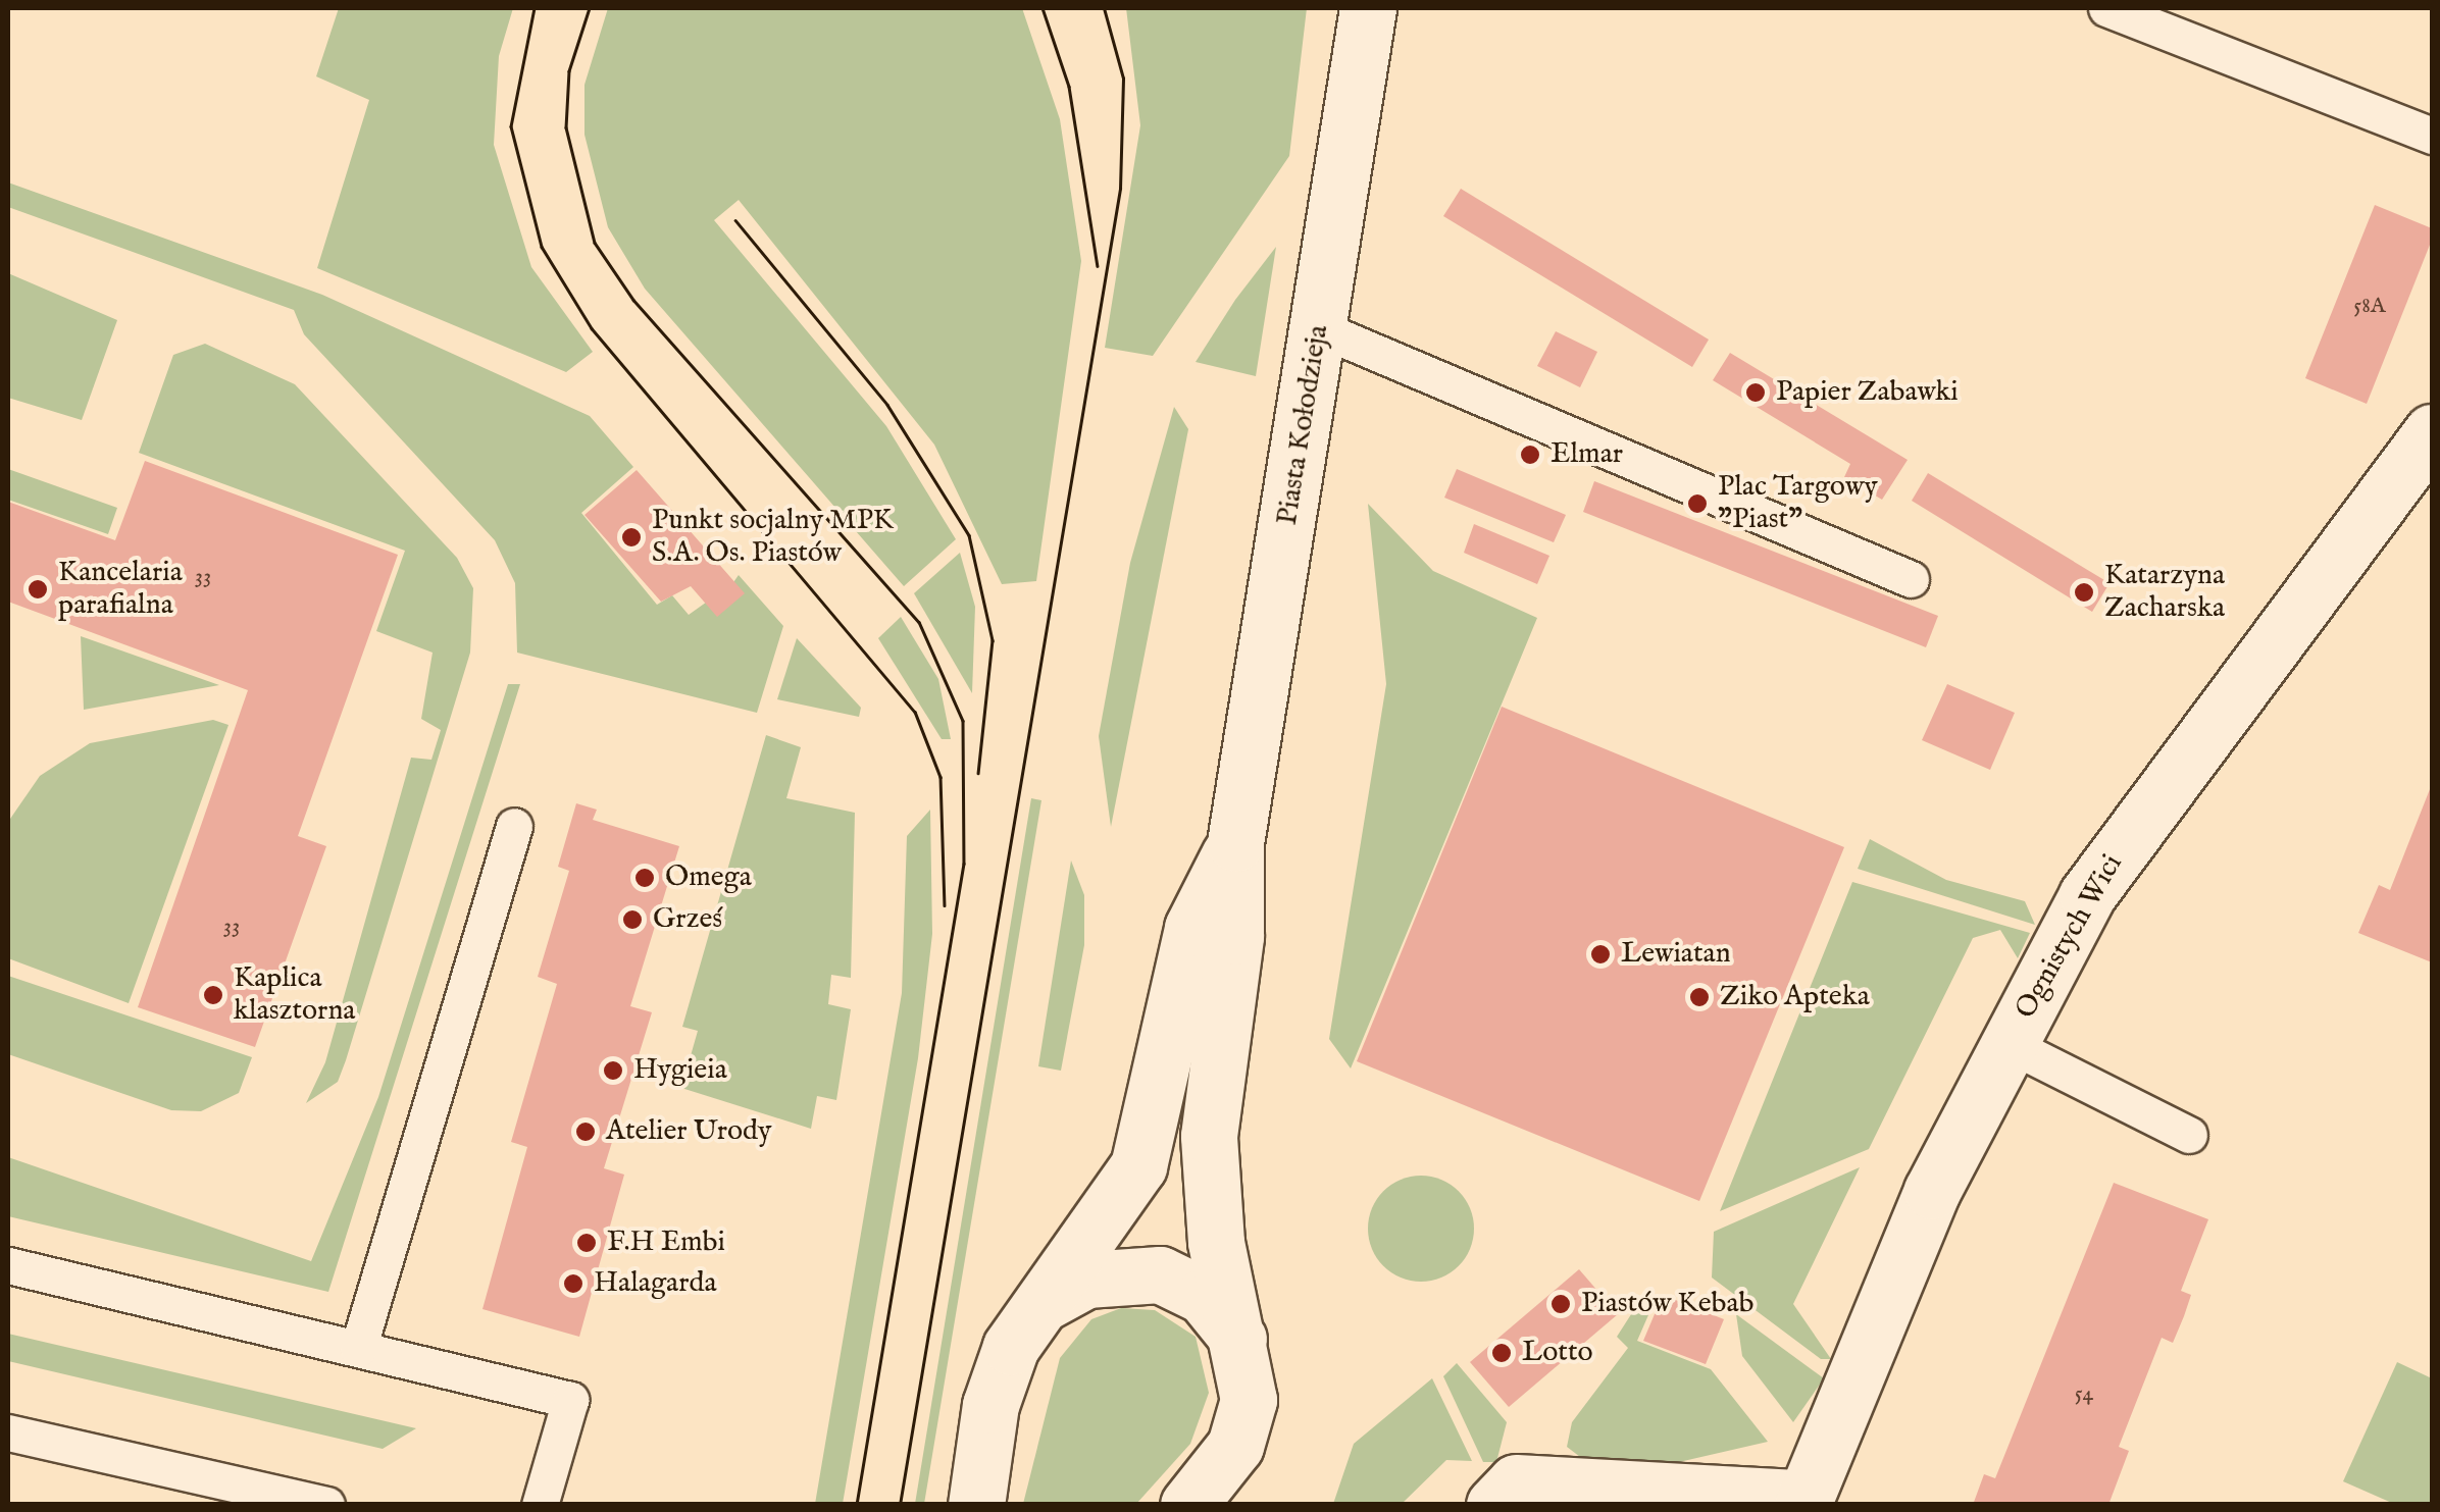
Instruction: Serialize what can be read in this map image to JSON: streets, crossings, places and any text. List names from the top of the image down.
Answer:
{
  "streets": {
    "street": ["Piasta Kołodzieja", "Ognistych Wici"]
  },
  "places": [
    "Papier Zabawki",
    "Elmar",
    "Plac Targowy \"Piast\"",
    "Punkt socjalny MPK S.A. Os. Piastów",
    "Kancelaria parafialna",
    "Katarzyna Zacharska",
    "Omega",
    "Grześ",
    "Lewiatan",
    "Kaplica klasztorna",
    "Ziko Apteka",
    "Hygieia",
    "Atelier Urody",
    "F.H Embi",
    "Halagarda",
    "Piastów Kebab",
    "Lotto"
  ],
  "house_numbers": [
    "58A",
    "33",
    "33",
    "54"
  ]
}
